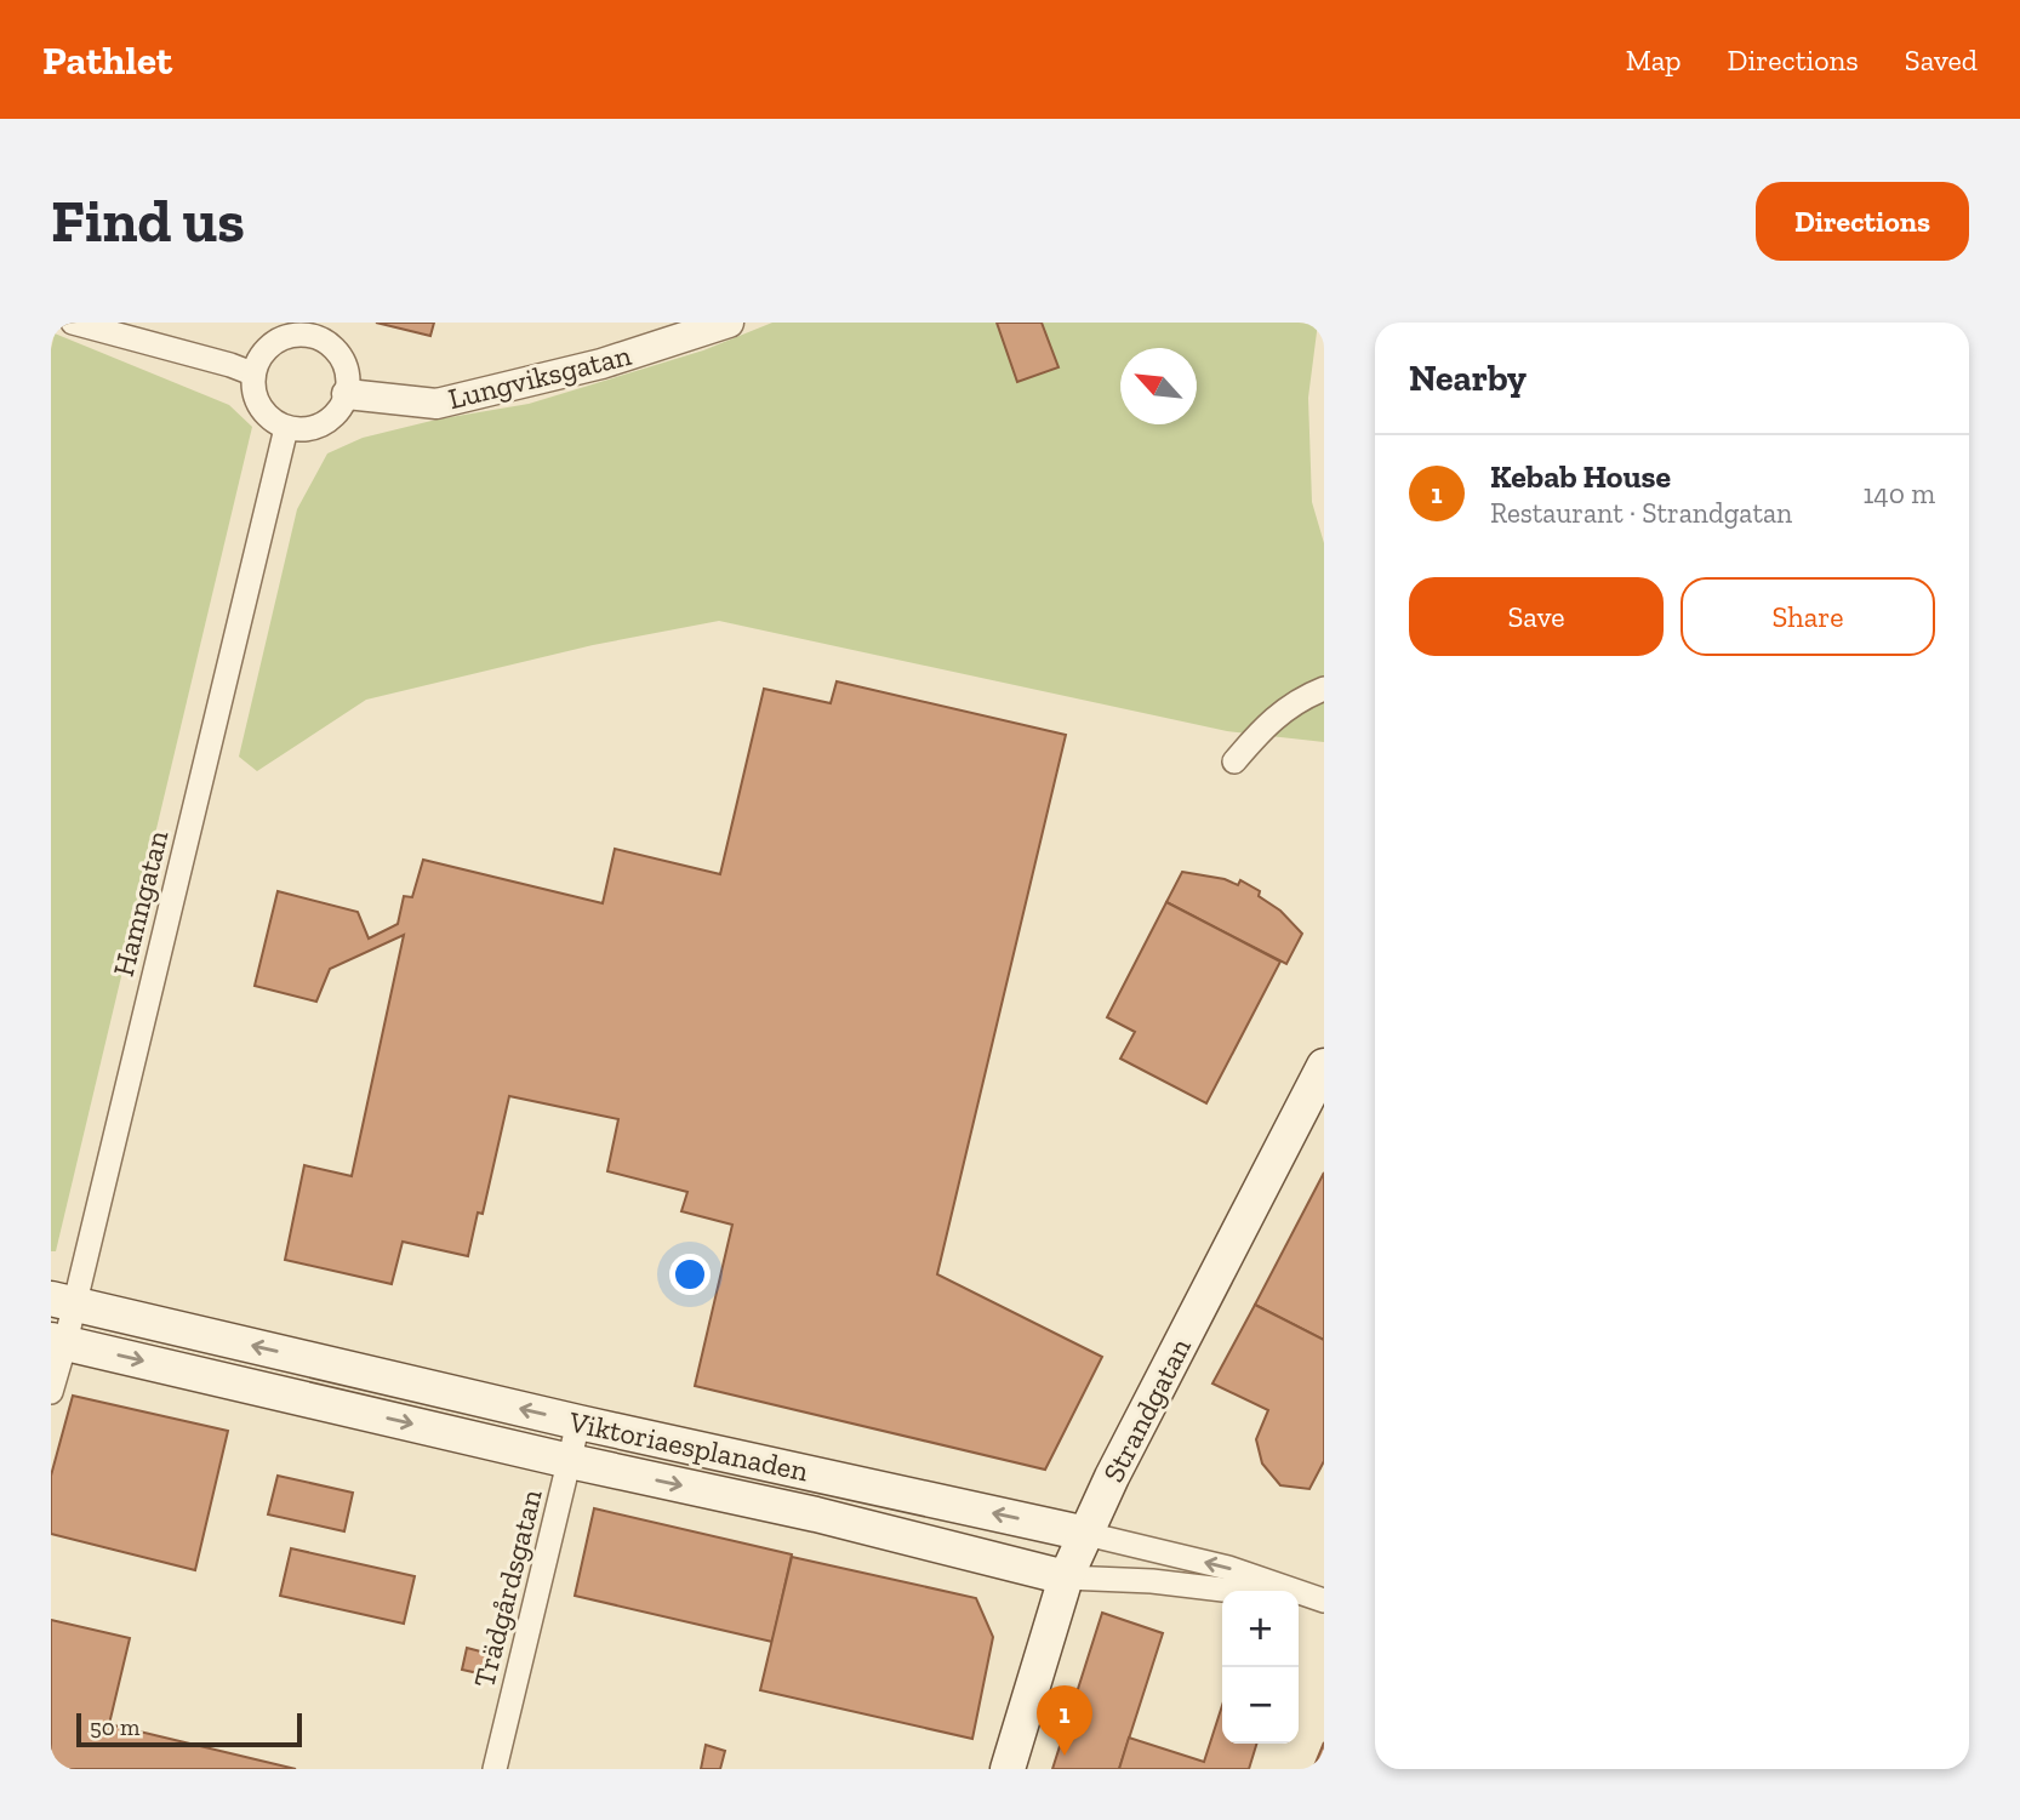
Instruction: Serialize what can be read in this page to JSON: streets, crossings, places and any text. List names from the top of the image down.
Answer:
{
  "streets": {
    "main road": ["Strandgatan", "Viktoriaesplanaden"],
    "street": ["Lungviksgatan", "Hamngatan", "Trädgårdsgatan"]
  },
  "crossings": [
    ["Lungviksgatan", "Hamngatan"],
    ["Hamngatan", "Viktoriaesplanaden"],
    ["Strandgatan", "Viktoriaesplanaden"],
    ["Viktoriaesplanaden", "Trädgårdsgatan"]
  ],
  "scale_bar": "50 m",
  "north": "top left",
  "page": {
    "header": "Pathlet",
    "nav": ["Map", "Directions", "Saved"],
    "buttons": [
      "Directions",
      ["Save", "Share"]
    ],
    "title": "Find us",
    "heading": "Nearby",
    "list": [
      {
        "mark": "1",
        "name": "Kebab House",
        "note": "Restaurant · Strandgatan",
        "value": "140 m"
      }
    ],
    "map_buttons": ["+", "−"],
    "pins": "1",
    "scale": "50 m"
  }
}
